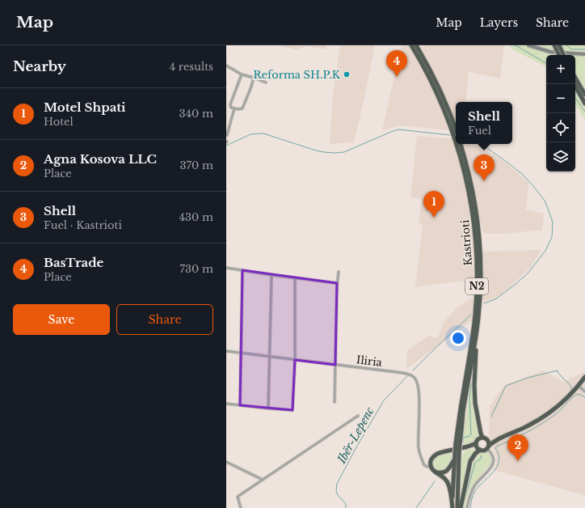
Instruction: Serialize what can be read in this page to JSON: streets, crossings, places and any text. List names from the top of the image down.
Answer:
{
  "streets": {
    "highway": ["Kastrioti", "N2"],
    "street": ["Iliria"]
  },
  "water": ["Ibër-Lepenc"],
  "places": ["Reforma SH.P.K"],
  "page": {
    "header": "Map",
    "nav": ["Map", "Layers", "Share"],
    "heading": ["Nearby", "4 results"],
    "pins": [
      "4",
      "3",
      "1",
      "2"
    ],
    "map_buttons": ["+", "−"],
    "list": [
      {
        "mark": "1",
        "name": "Motel Shpati",
        "note": "Hotel",
        "value": "340 m"
      },
      {
        "mark": "2",
        "name": "Agna Kosova LLC",
        "note": "Place",
        "value": "370 m"
      },
      {
        "mark": "3",
        "name": "Shell",
        "note": "Fuel · Kastrioti",
        "value": "430 m"
      },
      {
        "mark": "4",
        "name": "BasTrade",
        "note": "Place",
        "value": "730 m"
      }
    ],
    "popup": ["Shell", "Fuel"],
    "buttons": ["Save", "Share"]
  }
}
